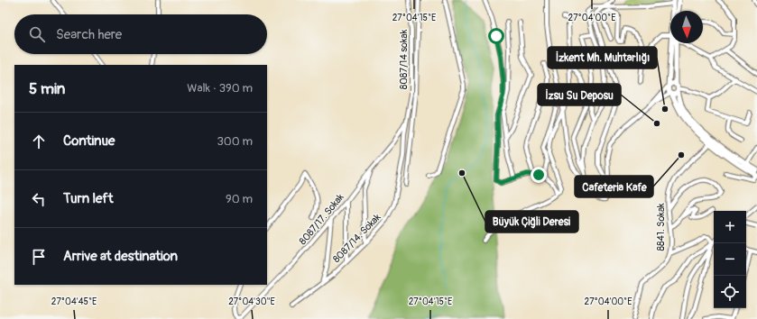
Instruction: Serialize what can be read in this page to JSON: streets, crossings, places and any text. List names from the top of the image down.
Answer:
{
  "streets": {
    "street": [
      "8087/14 sokak",
      "8087/17. Sokak",
      "8841. Sokak",
      "8087/14. Sokak"
    ]
  },
  "crossings": [
    ["8087/14 sokak", "8087/17. Sokak"],
    ["8087/14 sokak", "8087/14. Sokak"],
    ["8087/17. Sokak", "8087/14. Sokak"]
  ],
  "places": [
    "İzkent Mh. Muhtarlığı",
    "İzsu Su Deposu",
    "Cafeteria Kafe",
    "Büyük Çiğli Deresi"
  ],
  "north": "bottom",
  "page": {
    "search": "Search here",
    "heading": ["5 min", "Walk · 390 m"],
    "list": [
      ["Continue", "300 m"],
      ["Turn left", "90 m"],
      "Arrive at destination"
    ],
    "map_buttons": ["+", "−"]
  },
  "coordinates": [
    "27°04'15\"E",
    "27°04'00\"E",
    "27°04'45\"E",
    "27°04'30\"E"
  ]
}
